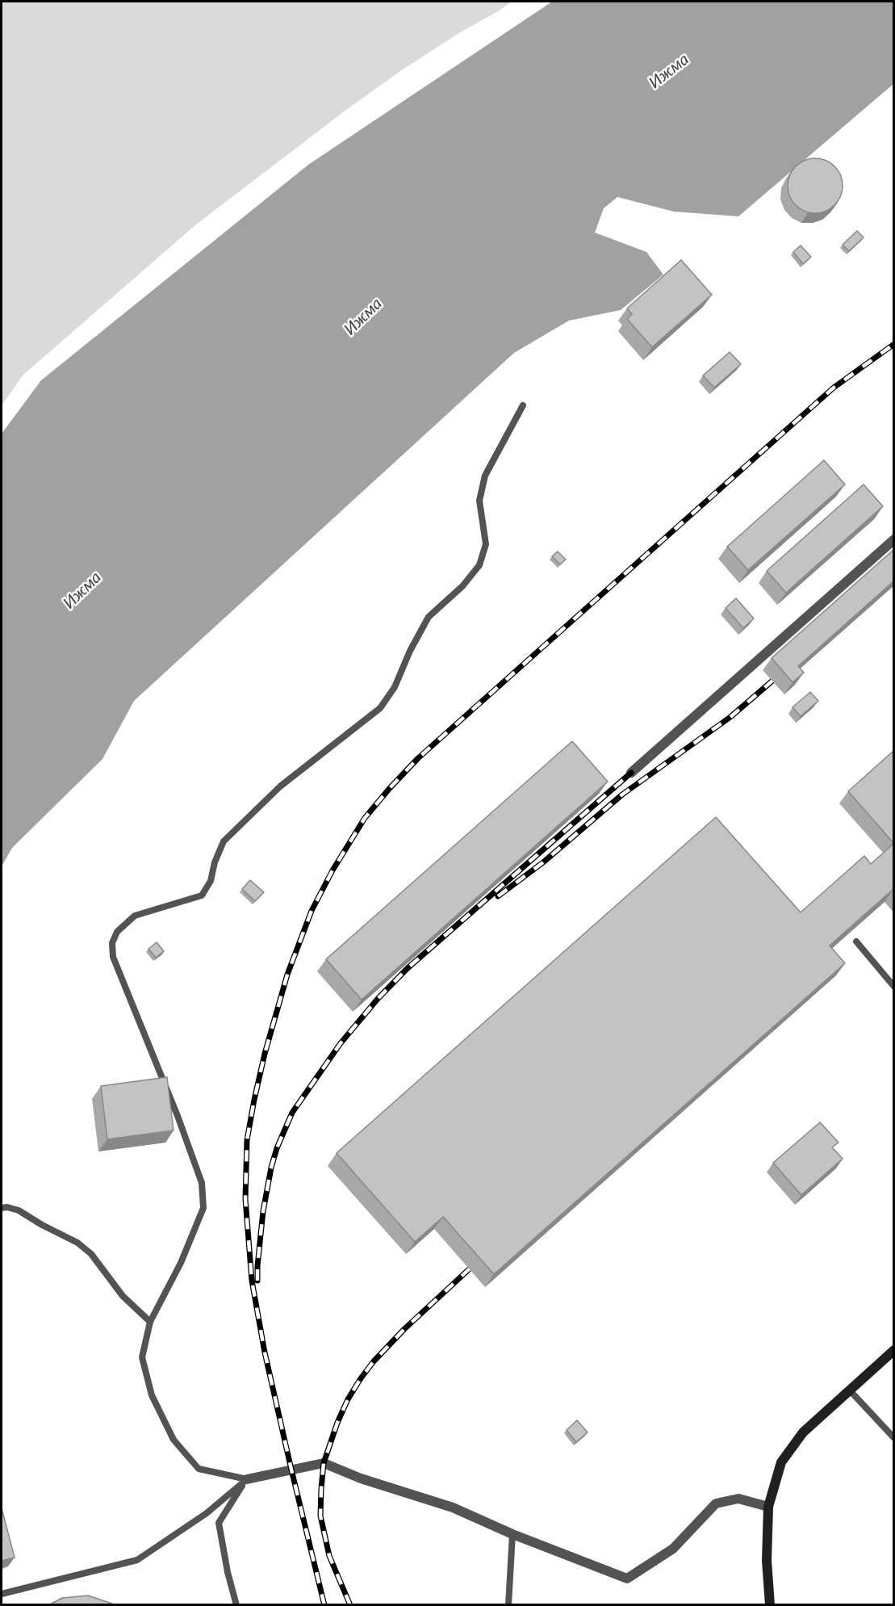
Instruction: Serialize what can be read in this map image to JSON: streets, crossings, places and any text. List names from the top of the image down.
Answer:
{
  "water": ["Ижма"]
}
